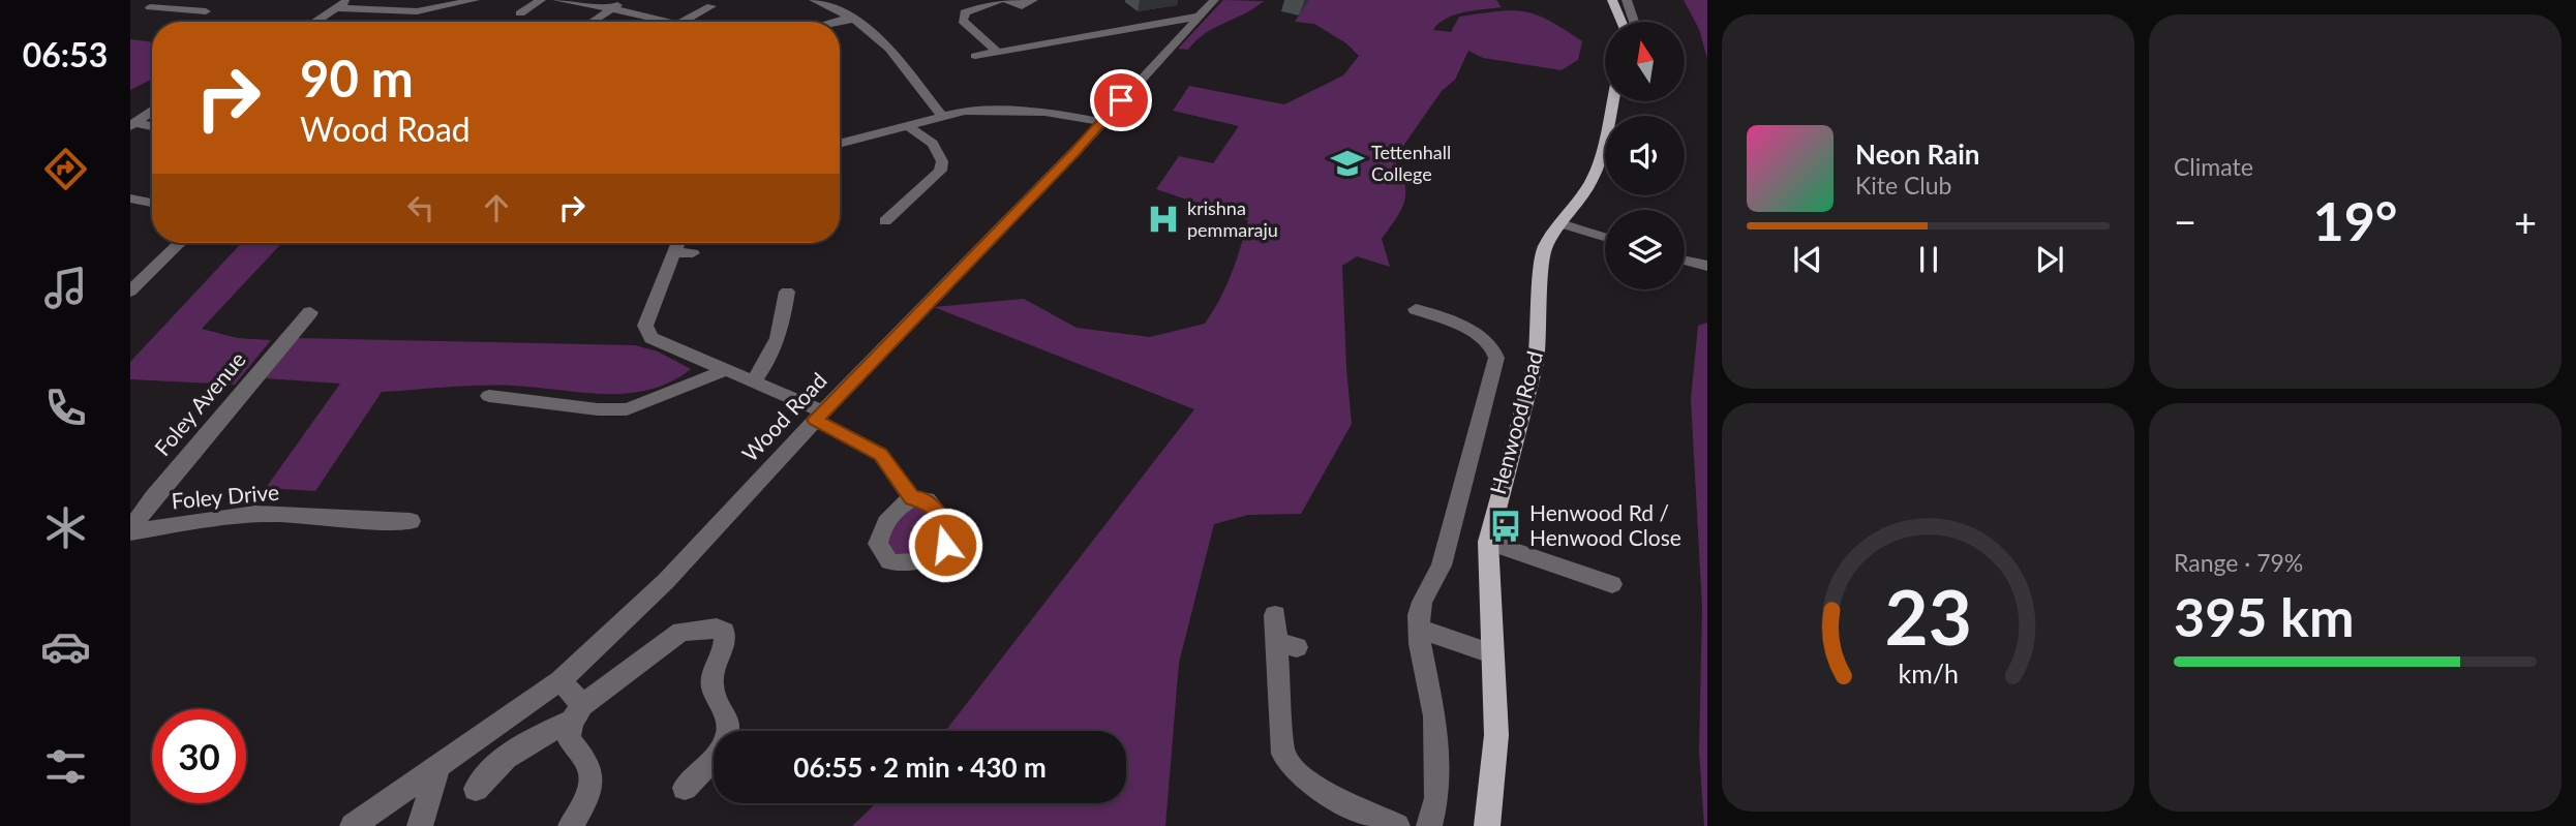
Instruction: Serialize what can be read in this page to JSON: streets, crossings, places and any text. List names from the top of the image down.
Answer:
{
  "streets": {
    "main road": ["Henwood Road"],
    "street": ["Foley Avenue", "Wood Road", "Foley Drive"]
  },
  "crossings": [
    ["Foley Avenue", "Foley Drive"]
  ],
  "places": {
    "school or university": ["Tettenhall College"],
    "hospital": ["krishna pemmaraju"],
    "bus stop": ["Henwood Rd / Henwood Close"]
  },
  "north": "top",
  "page": {
    "tabs": "06:53",
    "tile": [
      "Climate",
      ["Range · 79%", "395 km"]
    ],
    "turn": ["90 m", "Wood Road"],
    "song": ["Neon Rain", "Kite Club"],
    "heat": ["−", "19°", "+"],
    "limit": "30",
    "trip": "06:55 · 2 min · 430 m",
    "gauge": ["23", "km/h"]
  }
}
